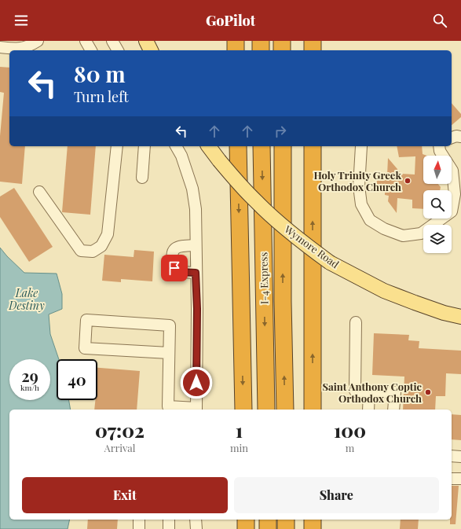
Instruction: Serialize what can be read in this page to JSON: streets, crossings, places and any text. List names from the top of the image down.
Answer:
{
  "streets": {
    "highway": ["I-4 Express"],
    "main road": ["Wymore Road"]
  },
  "water": ["Lake Destiny"],
  "places": ["Holy Trinity Greek Orthodox Church", "Saint Anthony Coptic Orthodox Church"],
  "north": "top",
  "page": {
    "header": "GoPilot",
    "turn": ["80 m", "Turn left"],
    "speed": "29 km/h",
    "limit": "40",
    "eta": [
      "07:02",
      "Arrival",
      "1",
      "min",
      "100",
      "m"
    ],
    "buttons": ["Exit", "Share"]
  }
}
